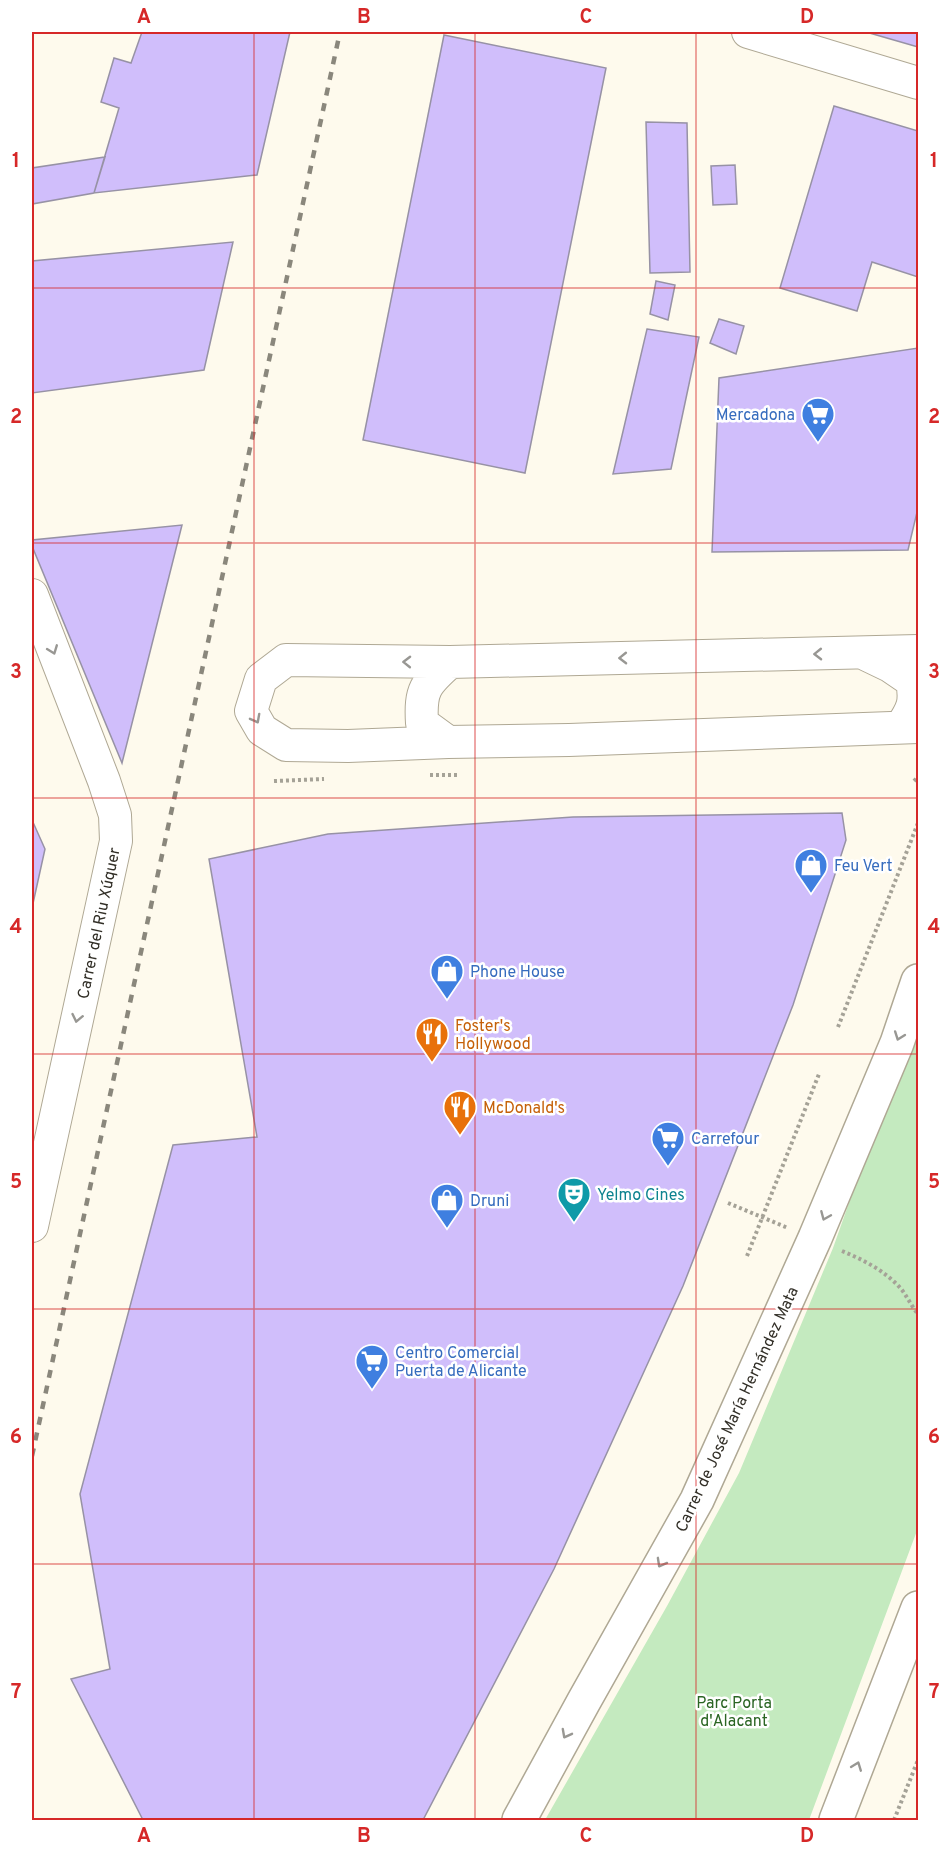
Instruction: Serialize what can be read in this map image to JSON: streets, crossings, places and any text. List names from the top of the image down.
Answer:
{
  "streets": {
    "main road": ["Carrer de José María Hernández Mata"],
    "street": ["Carrer del Riu Xúquer"]
  },
  "one_way": ["Carrer del Riu Xúquer", "Carrer de José María Hernández Mata"],
  "parks": ["Parc Porta d'Alacant"],
  "places": {
    "supermarket": ["Mercadona", "Carrefour", "Centro Comercial Puerta de Alicante"],
    "shop": ["Feu Vert", "Phone House", "Druni"],
    "restaurant": ["Foster's Hollywood", "McDonald's"],
    "theatre": ["Yelmo Cines"]
  },
  "grid": {
    "columns": [
      "A",
      "B",
      "C",
      "D"
    ],
    "rows": [
      "1",
      "2",
      "3",
      "4",
      "5",
      "6",
      "7"
    ]
  }
}
